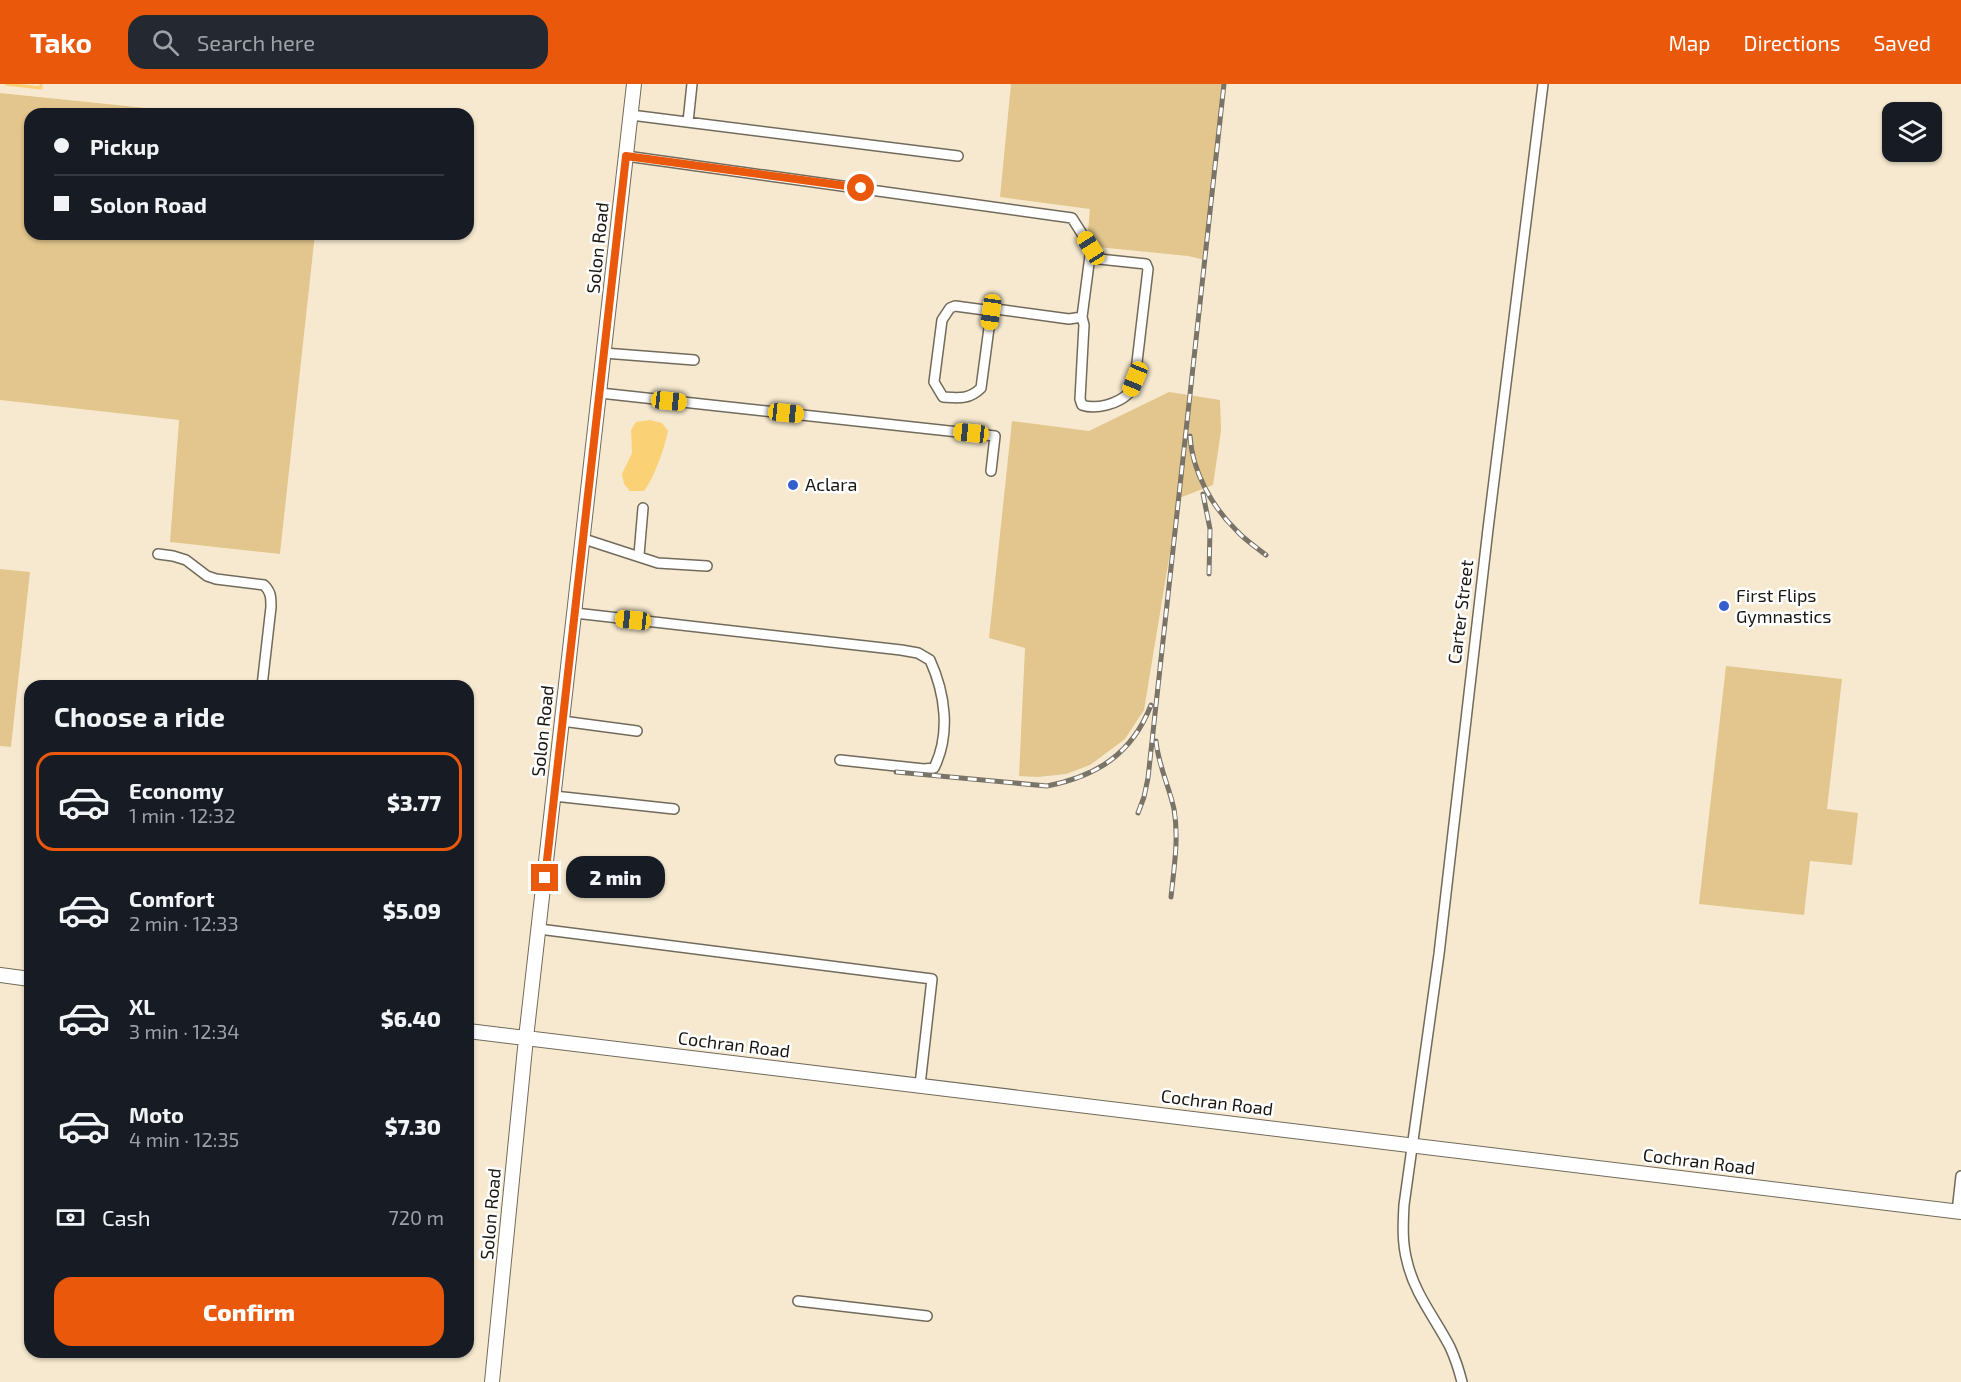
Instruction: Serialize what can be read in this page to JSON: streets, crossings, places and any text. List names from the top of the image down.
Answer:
{
  "streets": {
    "street": ["Solon Road", "Carter Street", "Cochran Road"]
  },
  "crossings": [
    ["Solon Road", "Cochran Road"],
    ["Carter Street", "Cochran Road"]
  ],
  "places": ["Aclara", "First Flips Gymnastics"],
  "page": {
    "header": "Tako",
    "search": "Search here",
    "nav": ["Map", "Directions", "Saved"],
    "banner": ["Pickup", "Solon Road"],
    "heading": "Choose a ride",
    "list": [
      {
        "name": "Economy",
        "note": "1 min · 12:32",
        "value": "$3.77"
      },
      {
        "name": "Comfort",
        "note": "2 min · 12:33",
        "value": "$5.09"
      },
      {
        "name": "XL",
        "note": "3 min · 12:34",
        "value": "$6.40"
      },
      {
        "name": "Moto",
        "note": "4 min · 12:35",
        "value": "$7.30"
      }
    ],
    "bubble": "2 min",
    "pay": ["Cash", "720 m"],
    "buttons": "Confirm"
  }
}
